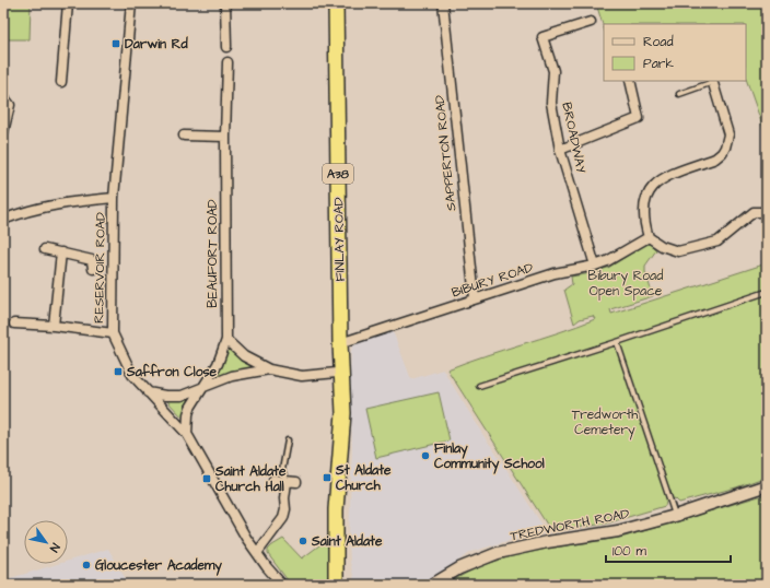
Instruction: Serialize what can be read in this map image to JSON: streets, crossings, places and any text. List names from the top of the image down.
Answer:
{
  "streets": {
    "highway": ["A38", "FINLAY ROAD"],
    "street": [
      "BROADWAY",
      "SAPPERTON ROAD",
      "BEAUFORT ROAD",
      "RESERVOIR ROAD",
      "BIBURY ROAD",
      "TREDWORTH ROAD"
    ]
  },
  "crossings": [
    ["BROADWAY", "BIBURY ROAD"],
    ["SAPPERTON ROAD", "BIBURY ROAD"],
    ["A38", "FINLAY ROAD"],
    ["A38", "BIBURY ROAD"],
    ["FINLAY ROAD", "BIBURY ROAD"],
    ["BEAUFORT ROAD", "RESERVOIR ROAD"]
  ],
  "parks": ["Bibury Road Open Space", "Tredworth Cemetery"],
  "places": {
    "transit": [
      "Darwin Rd",
      "Saffron Close",
      "St Aldate Church",
      "Saint Aldate Church Hall"
    ],
    "other": ["Finlay Community School", "Saint Aldate", "Gloucester Academy"]
  },
  "legend": ["Road", "Park"],
  "scale_bar": "100 m",
  "north": "bottom right"
}
